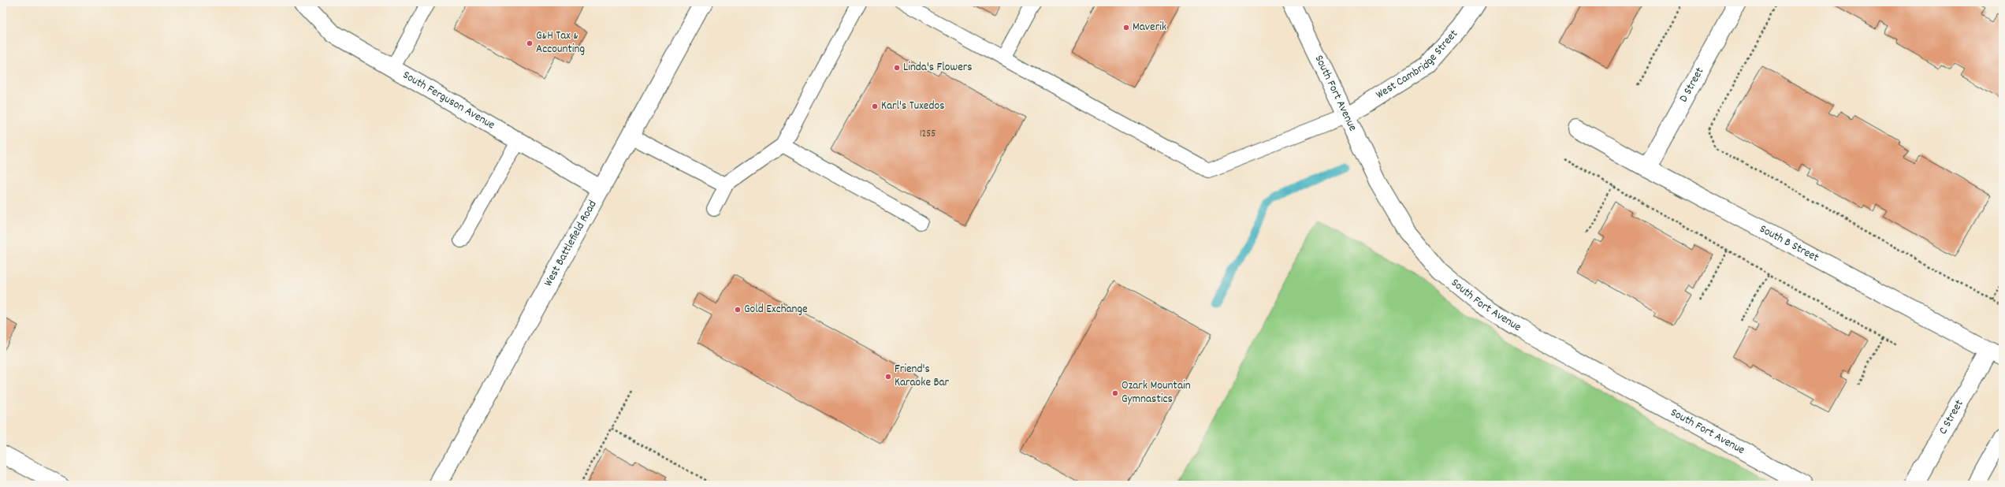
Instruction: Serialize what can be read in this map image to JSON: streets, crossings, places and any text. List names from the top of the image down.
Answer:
{
  "streets": {
    "street": [
      "West Cambridge Street",
      "D Street",
      "South Fort Avenue",
      "South Ferguson Avenue",
      "West Battlefield Road",
      "South B Street",
      "C Street"
    ]
  },
  "crossings": [
    ["West Cambridge Street", "South Fort Avenue"],
    ["D Street", "South B Street"],
    ["South Ferguson Avenue", "West Battlefield Road"],
    ["South B Street", "C Street"]
  ],
  "places": [
    "Maverik",
    "G&H Tax & Accounting",
    "Linda's Flowers",
    "Karl's Tuxedos",
    "Gold Exchange",
    "Friend's Karaoke Bar",
    "Ozark Mountain Gymnastics"
  ],
  "house_numbers": ["1255"]
}
